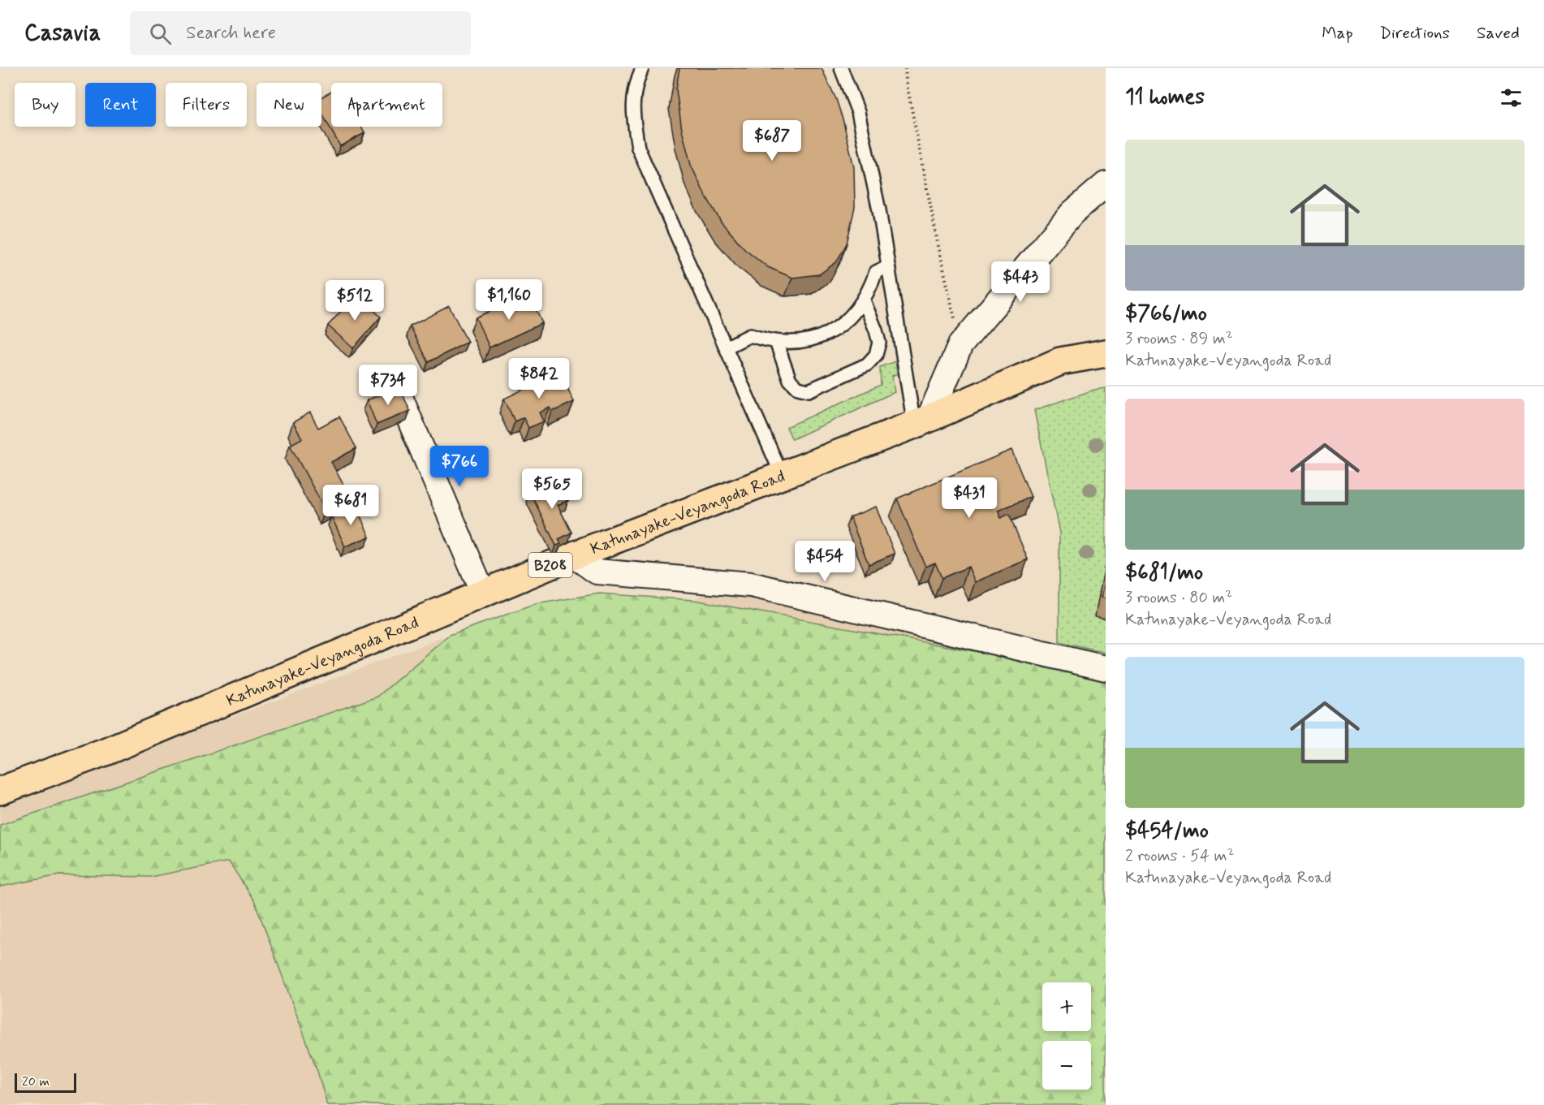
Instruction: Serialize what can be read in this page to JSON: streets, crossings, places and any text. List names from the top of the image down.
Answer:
{
  "streets": {
    "main road": ["Katunayake-Veyangoda Road", "B208"]
  },
  "scale_bar": "20 m",
  "page": {
    "header": "Casavia",
    "search": "Search here",
    "nav": ["Map", "Directions", "Saved"],
    "heading": "11 homes",
    "chip": [
      "Buy",
      "Rent",
      "Filters",
      "New",
      "Apartment"
    ],
    "price": [
      "$687",
      "$443",
      "$1,160",
      "$512",
      "$842",
      "$734",
      "$766",
      "$565",
      "$431",
      "$681",
      "$454"
    ],
    "list": [
      {
        "name": "$766/mo",
        "note": "3 rooms · 89 m² · Katunayake-Veyangoda Road"
      },
      {
        "name": "$681/mo",
        "note": "3 rooms · 80 m² · Katunayake-Veyangoda Road"
      },
      {
        "name": "$454/mo",
        "note": "2 rooms · 54 m² · Katunayake-Veyangoda Road"
      }
    ],
    "map_buttons": ["+", "−"],
    "scale": "20 m"
  }
}
